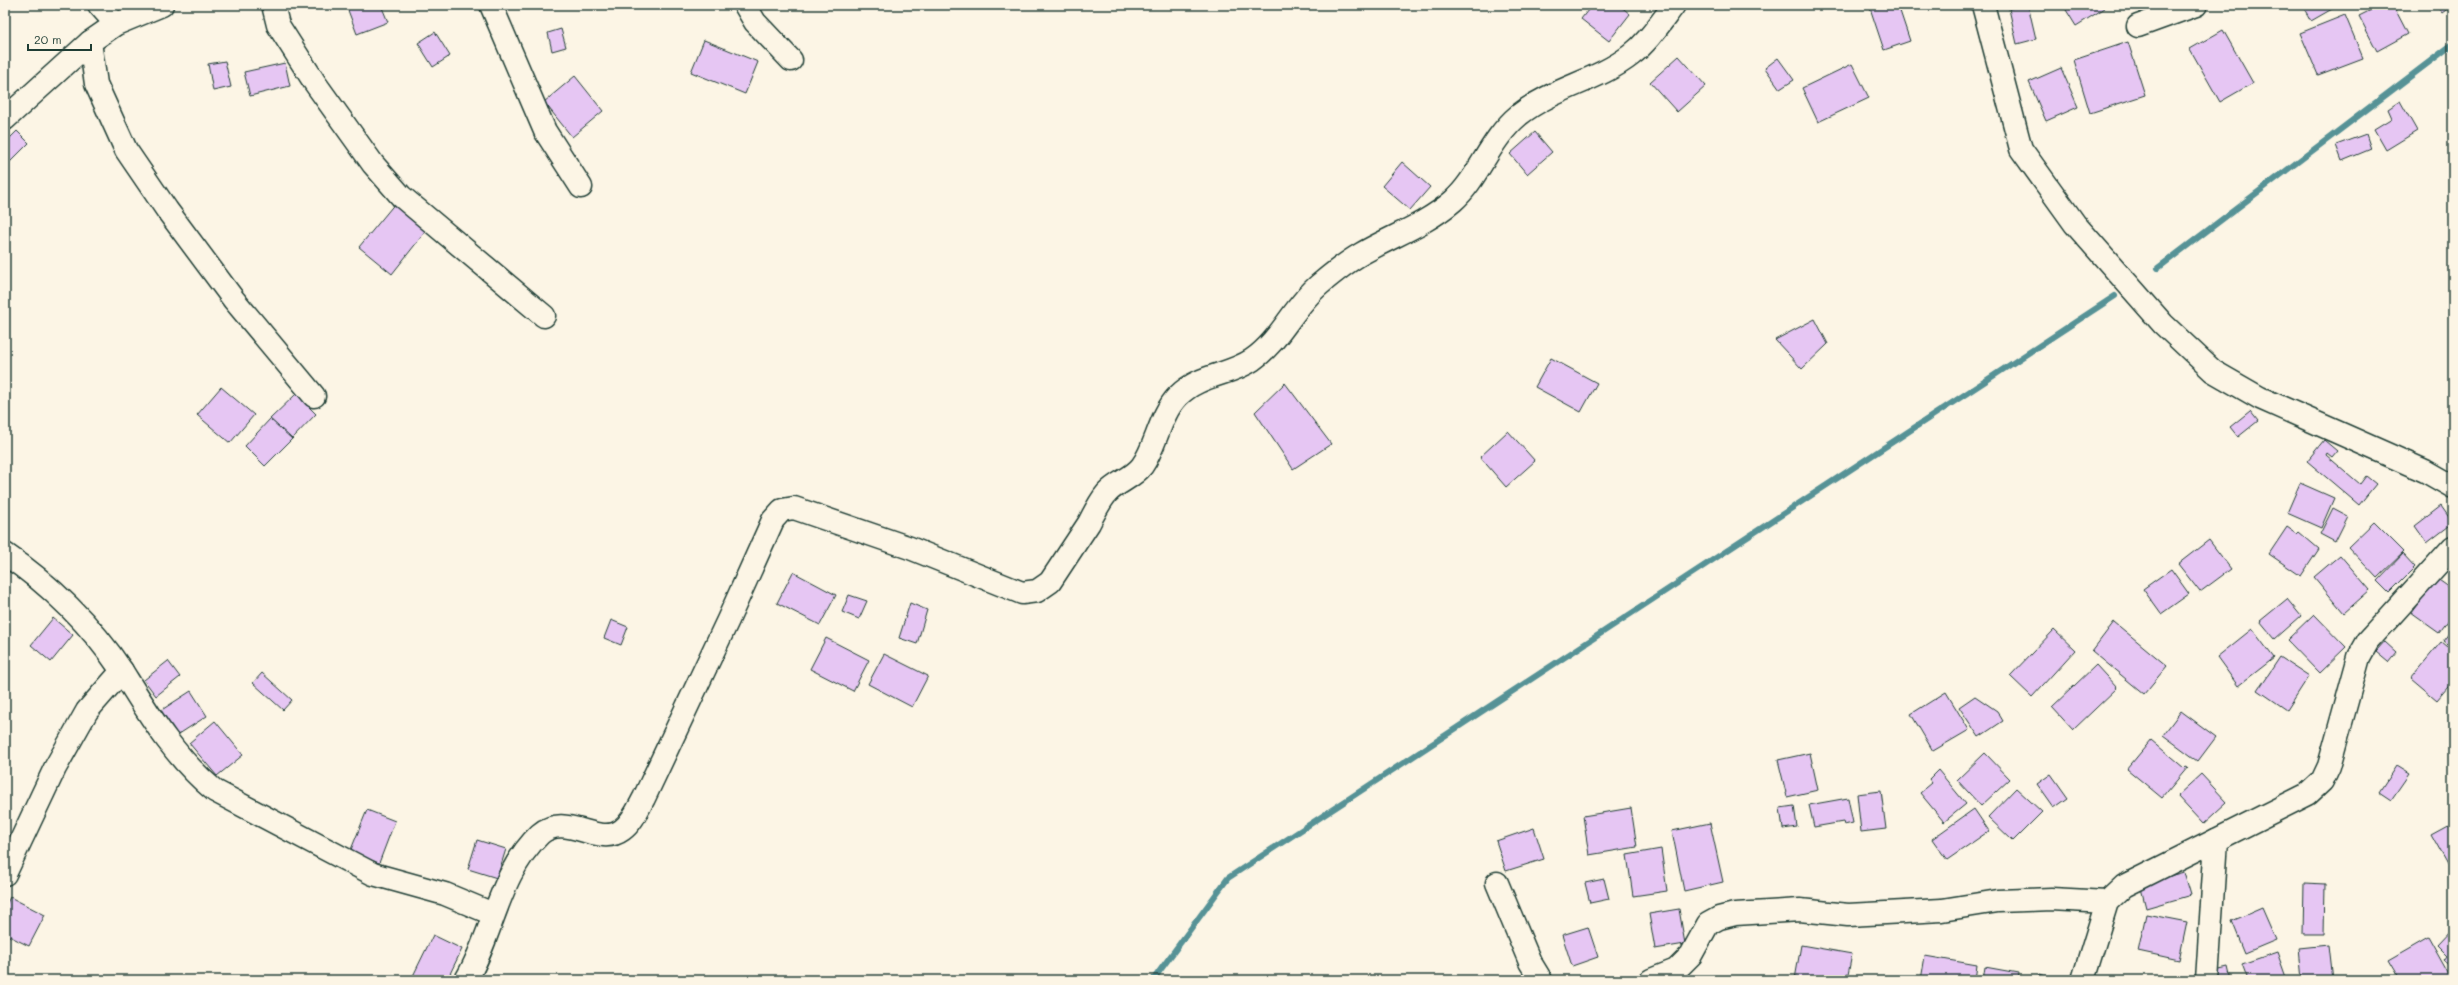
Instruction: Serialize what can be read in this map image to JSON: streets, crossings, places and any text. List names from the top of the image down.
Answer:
{
  "scale_bar": "20 m"
}
